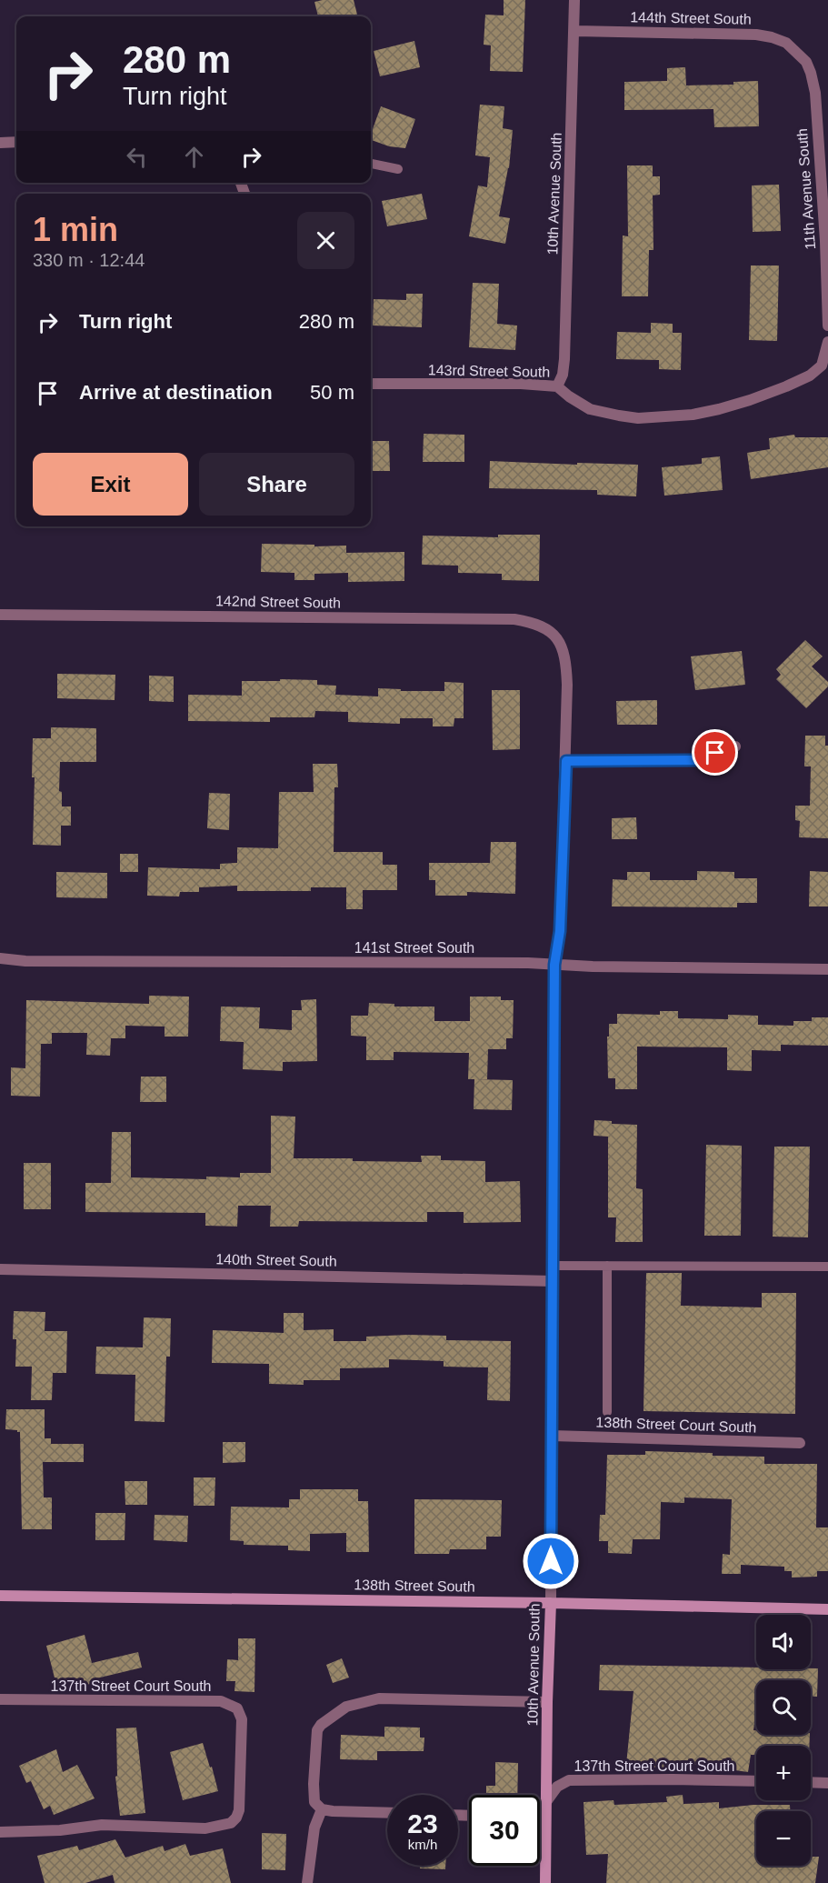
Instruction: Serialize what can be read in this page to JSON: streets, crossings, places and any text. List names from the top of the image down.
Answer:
{
  "streets": {
    "street": [
      "144th Street South",
      "11th Avenue South",
      "10th Avenue South",
      "143rd Street South",
      "142nd Street South",
      "141st Street South",
      "140th Street South",
      "138th Street Court South",
      "138th Street South",
      "137th Street Court South"
    ]
  },
  "crossings": [
    ["144th Street South", "11th Avenue South"],
    ["144th Street South", "10th Avenue South"],
    ["10th Avenue South", "143rd Street South"],
    ["10th Avenue South", "142nd Street South"],
    ["10th Avenue South", "141st Street South"],
    ["10th Avenue South", "140th Street South"],
    ["10th Avenue South", "138th Street Court South"],
    ["10th Avenue South", "138th Street South"],
    ["10th Avenue South", "137th Street Court South"]
  ],
  "page": {
    "turn": ["280 m", "Turn right"],
    "heading": ["1 min", "330 m · 12:44"],
    "list": [
      {
        "name": "Turn right",
        "value": "280 m"
      },
      {
        "name": "Arrive at destination",
        "value": "50 m"
      }
    ],
    "buttons": ["Exit", "Share"],
    "map_buttons": ["+", "−"],
    "speed": "23 km/h",
    "limit": "30"
  }
}
